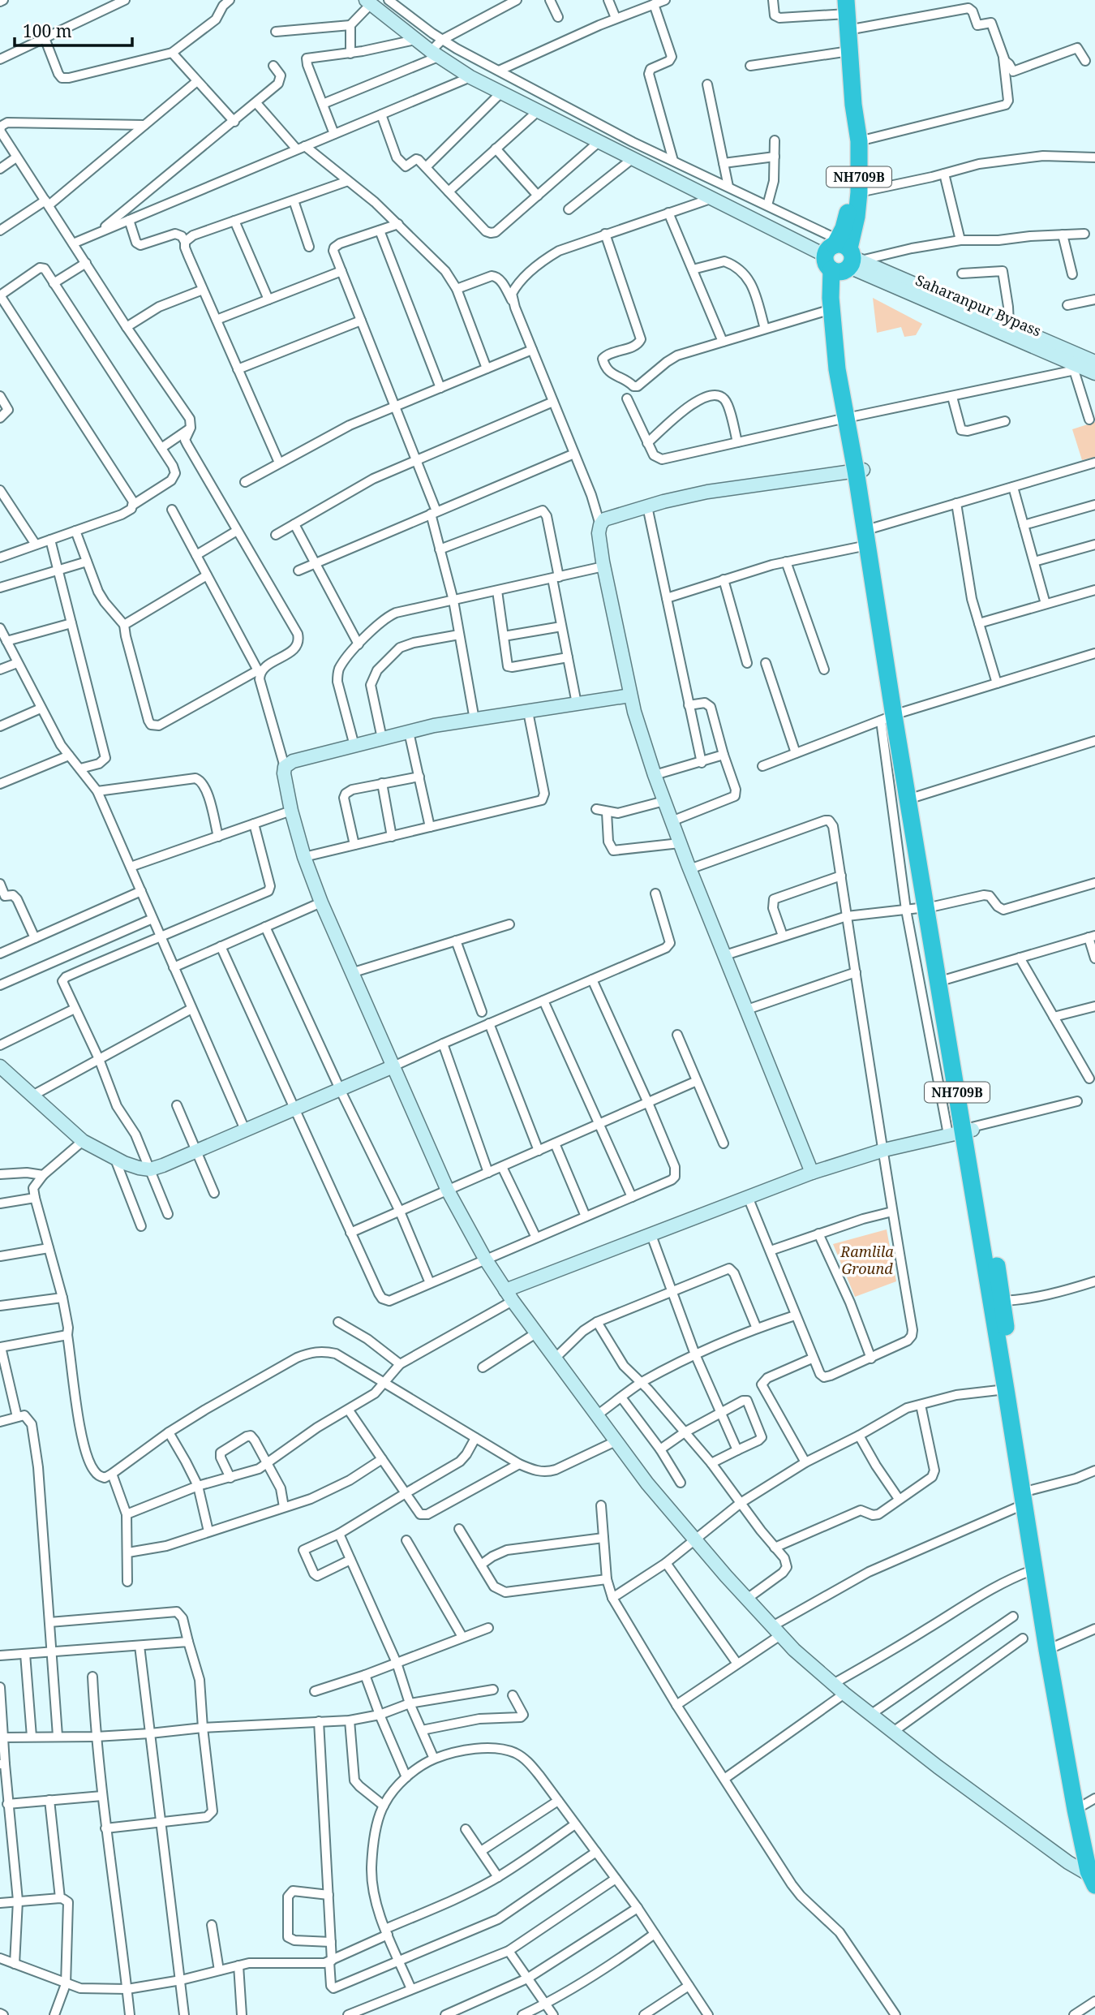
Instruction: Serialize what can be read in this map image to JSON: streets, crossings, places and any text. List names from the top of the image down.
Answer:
{
  "streets": {
    "highway": ["NH709B"],
    "street": ["Saharanpur Bypass"]
  },
  "crossings": [
    ["NH709B", "Saharanpur Bypass"]
  ],
  "parks": ["Ramlila Ground"],
  "scale_bar": "100 m"
}
